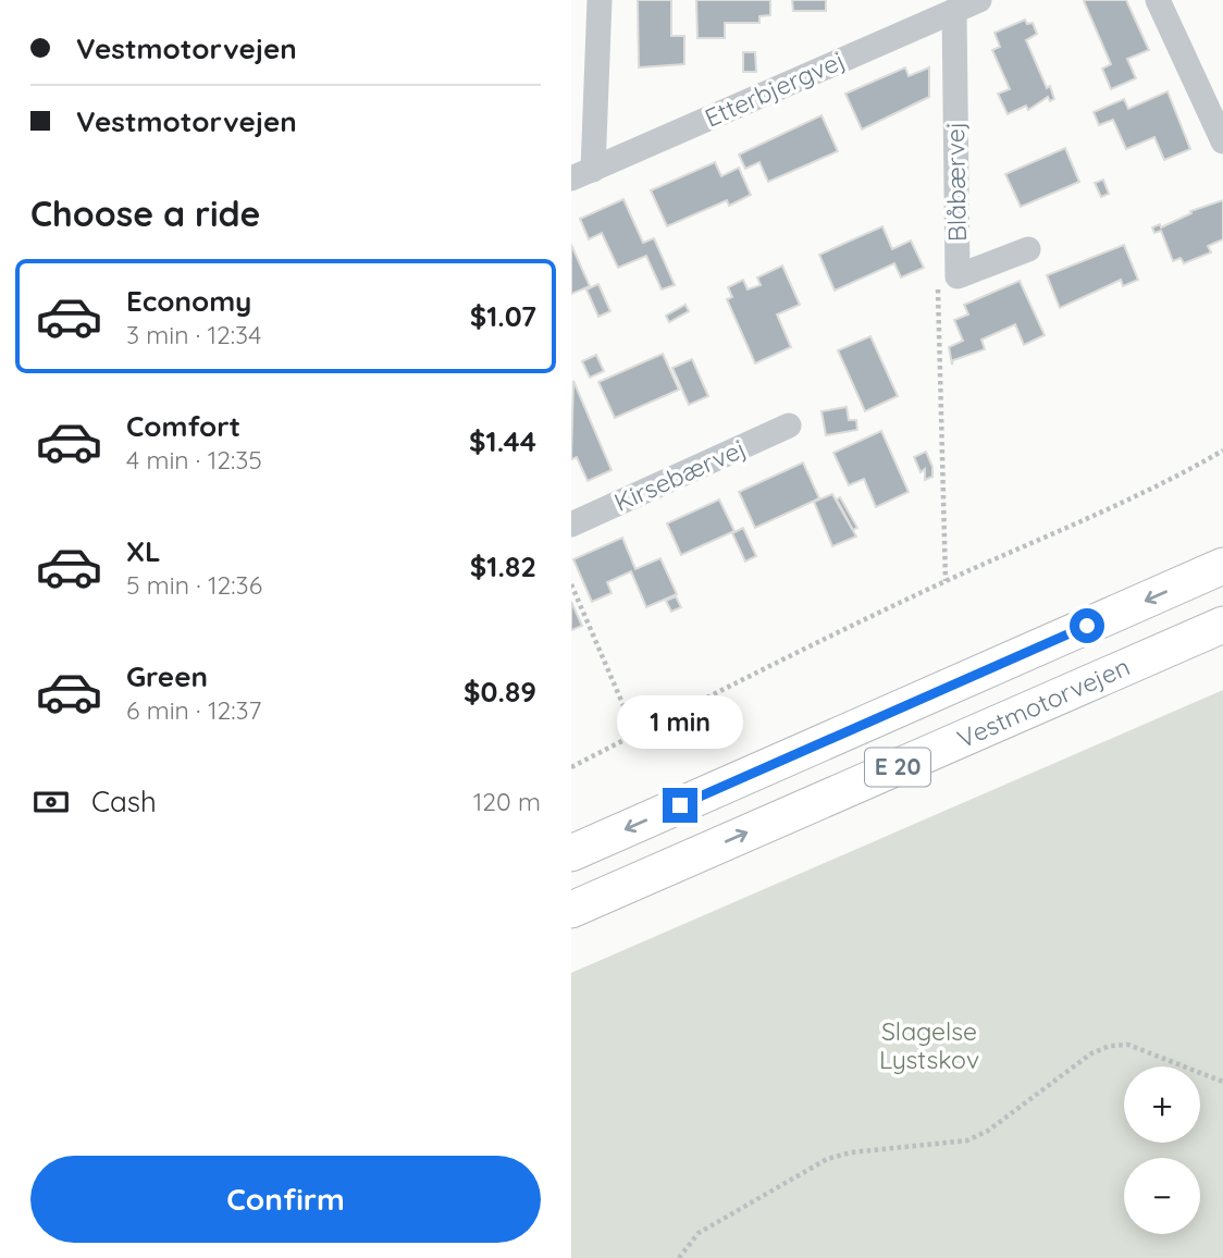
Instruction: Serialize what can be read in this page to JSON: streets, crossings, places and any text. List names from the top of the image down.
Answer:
{
  "streets": {
    "highway": ["Vestmotorvejen", "E 20"],
    "street": ["Etterbjergvej", "Blåbærvej", "Kirsebærvej"]
  },
  "crossings": [
    ["Etterbjergvej", "Blåbærvej"]
  ],
  "parks": ["Slagelse Lystskov"],
  "page": {
    "banner": ["Vestmotorvejen", "Vestmotorvejen"],
    "heading": "Choose a ride",
    "list": [
      {
        "name": "Economy",
        "note": "3 min · 12:34",
        "value": "$1.07"
      },
      {
        "name": "Comfort",
        "note": "4 min · 12:35",
        "value": "$1.44"
      },
      {
        "name": "XL",
        "note": "5 min · 12:36",
        "value": "$1.82"
      },
      {
        "name": "Green",
        "note": "6 min · 12:37",
        "value": "$0.89"
      }
    ],
    "bubble": "1 min",
    "pay": ["Cash", "120 m"],
    "map_buttons": ["+", "−"],
    "buttons": "Confirm"
  }
}
